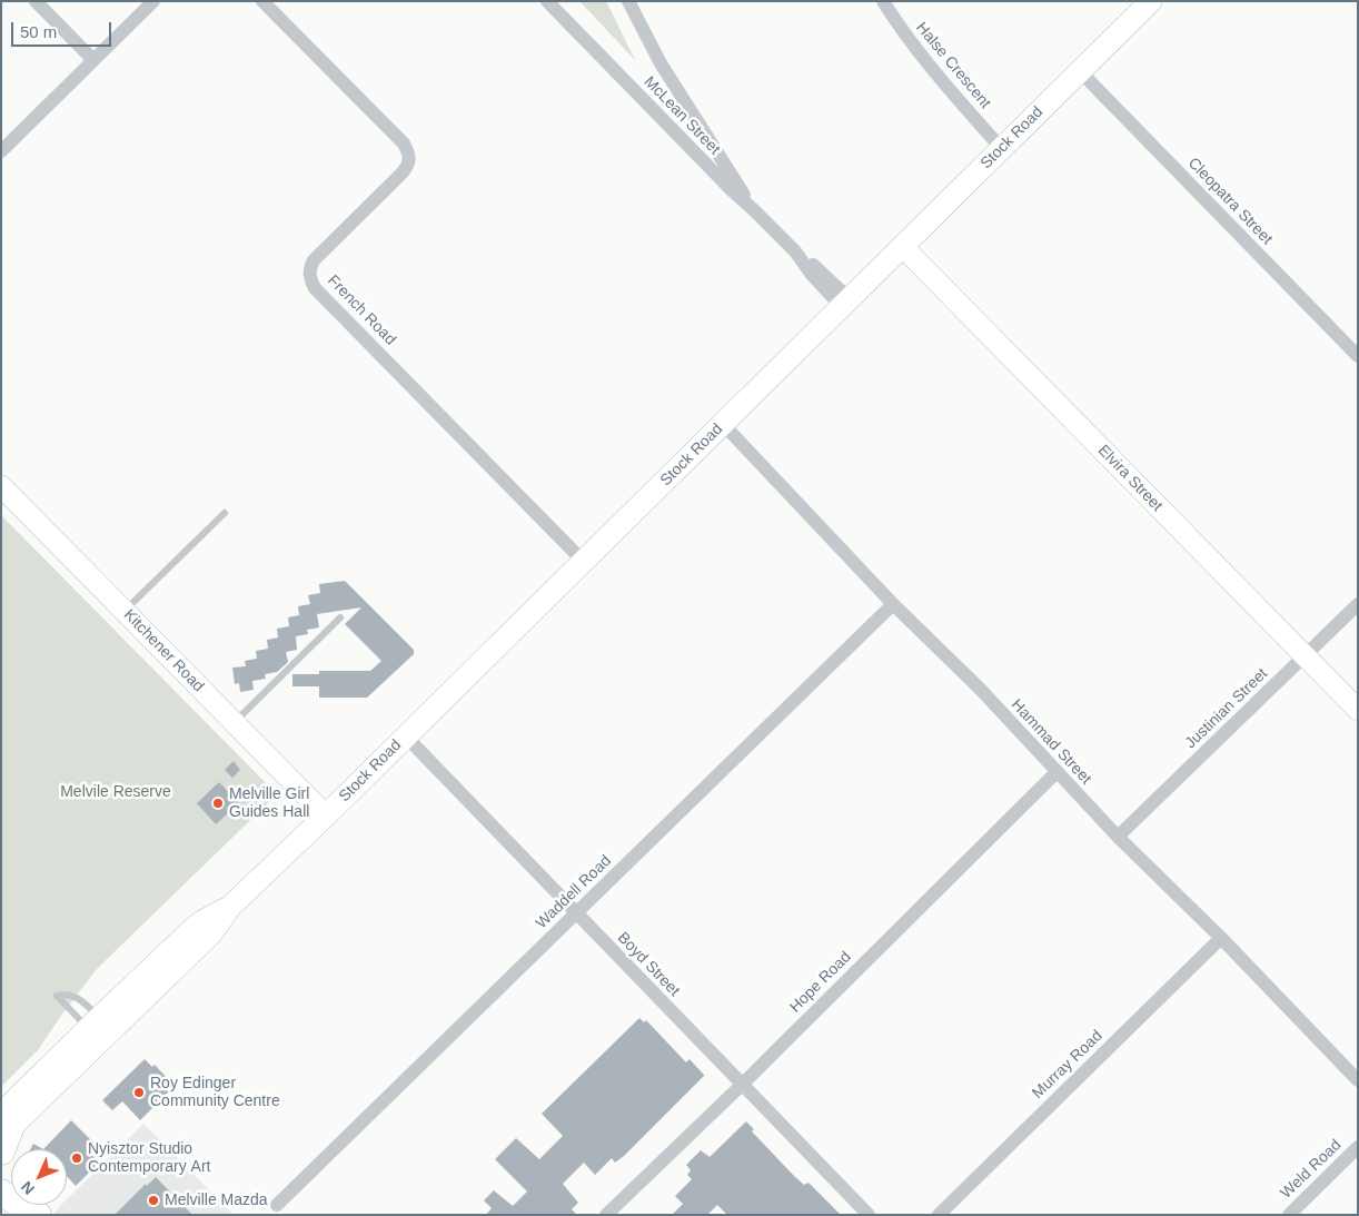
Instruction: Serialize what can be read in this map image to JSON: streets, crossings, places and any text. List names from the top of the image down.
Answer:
{
  "streets": {
    "main road": ["Stock Road"],
    "street": [
      "Halse Crescent",
      "McLean Street",
      "Cleopatra Street",
      "French Road",
      "Elvira Street",
      "Kitchener Road",
      "Justinian Street",
      "Hammad Street",
      "Waddell Road",
      "Boyd Street",
      "Hope Road",
      "Murray Road",
      "Weld Road"
    ]
  },
  "crossings": [
    ["Halse Crescent", "Stock Road"],
    ["McLean Street", "Stock Road"],
    ["Stock Road", "Cleopatra Street"],
    ["Stock Road", "French Road"],
    ["Stock Road", "Elvira Street"],
    ["Stock Road", "Kitchener Road"],
    ["Stock Road", "Hammad Street"],
    ["Stock Road", "Boyd Street"],
    ["Elvira Street", "Justinian Street"],
    ["Justinian Street", "Hammad Street"],
    ["Hammad Street", "Waddell Road"],
    ["Hammad Street", "Hope Road"],
    ["Hammad Street", "Murray Road"],
    ["Waddell Road", "Boyd Street"],
    ["Boyd Street", "Hope Road"]
  ],
  "parks": ["Melvile Reserve"],
  "places": [
    "Melville Girl Guides Hall",
    "Roy Edinger Community Centre",
    "Nyisztor Studio Contemporary Art",
    "Melville Mazda"
  ],
  "scale_bar": "50 m",
  "north": "bottom left"
}
